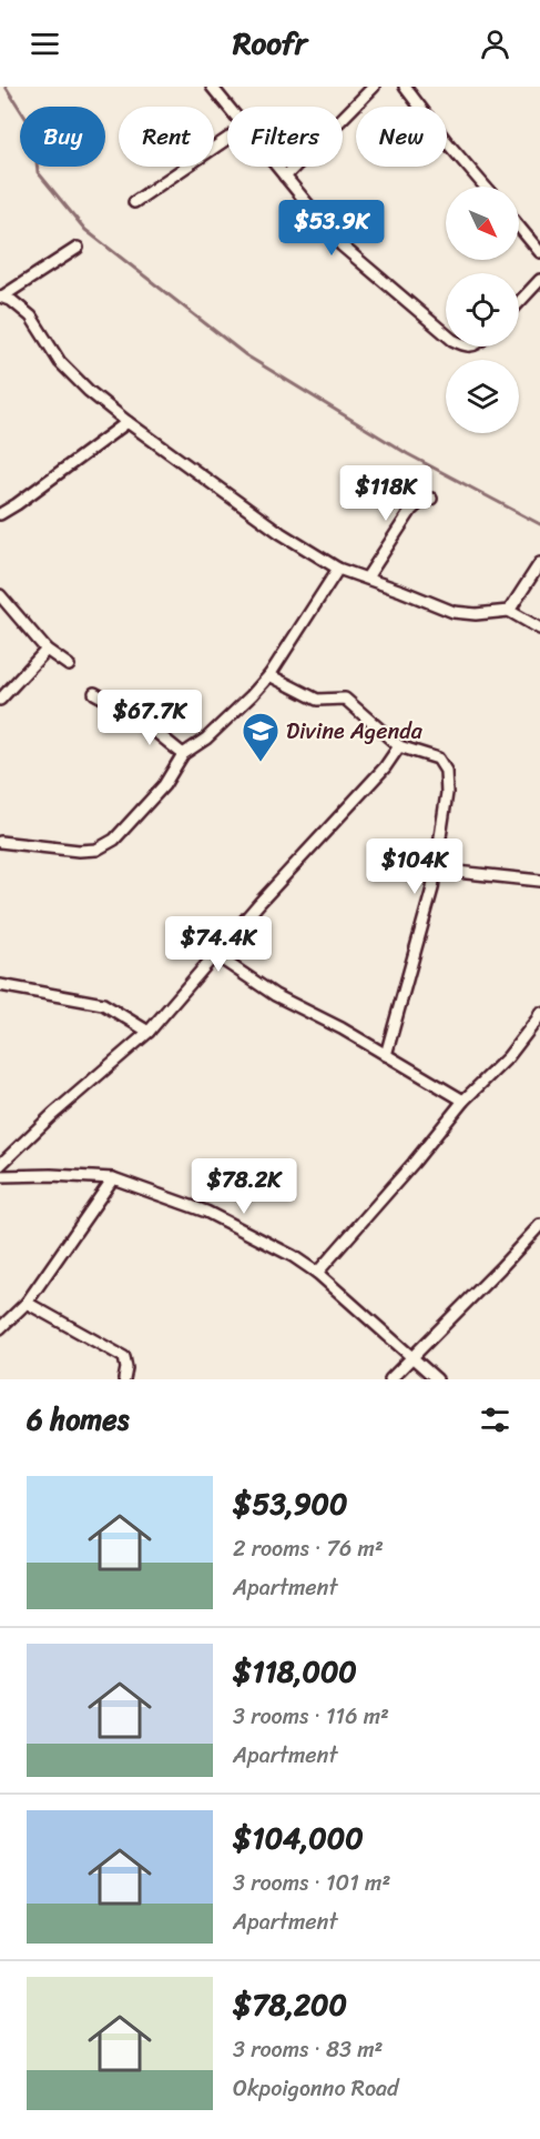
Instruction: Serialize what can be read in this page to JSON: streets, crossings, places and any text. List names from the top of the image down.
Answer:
{
  "places": {
    "school or university": ["Divine Agenda"]
  },
  "north": "bottom right",
  "page": {
    "header": "Roofr",
    "chip": [
      "Buy",
      "Rent",
      "Filters",
      "New"
    ],
    "price": [
      "$53.9K",
      "$118K",
      "$67.7K",
      "$104K",
      "$74.4K",
      "$78.2K"
    ],
    "heading": "6 homes",
    "list": [
      {
        "name": "$53,900",
        "note": "2 rooms · 76 m² · Apartment"
      },
      {
        "name": "$118,000",
        "note": "3 rooms · 116 m² · Apartment"
      },
      {
        "name": "$104,000",
        "note": "3 rooms · 101 m² · Apartment"
      },
      {
        "name": "$78,200",
        "note": "3 rooms · 83 m² · Okpoigonno Road"
      }
    ]
  }
}
